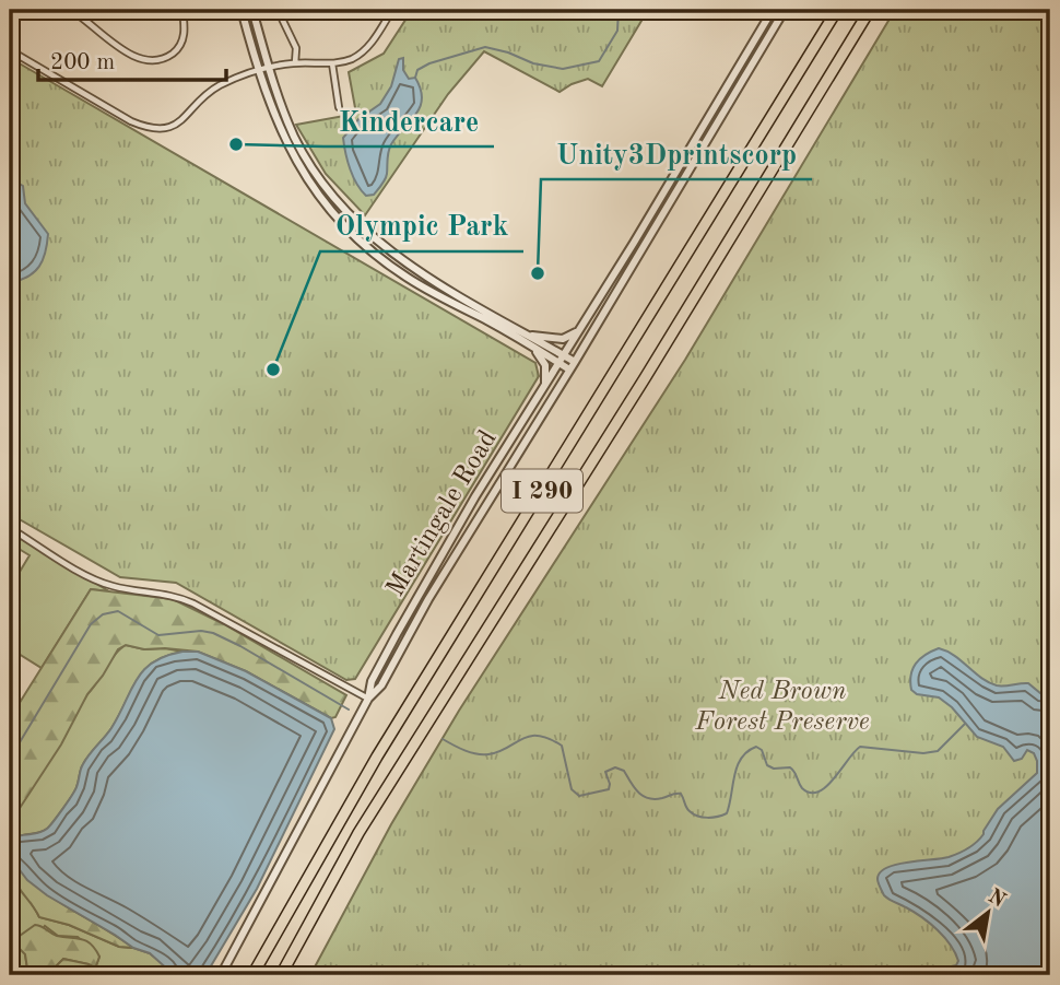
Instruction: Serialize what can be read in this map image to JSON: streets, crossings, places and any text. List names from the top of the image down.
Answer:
{
  "streets": {
    "highway": ["I 290"],
    "street": ["Martingale Road"]
  },
  "parks": ["Ned Brown Forest Preserve"],
  "places": ["Kindercare", "Unity3Dprintscorp", "Olympic Park"],
  "scale_bar": "200 m",
  "north": "top right"
}
